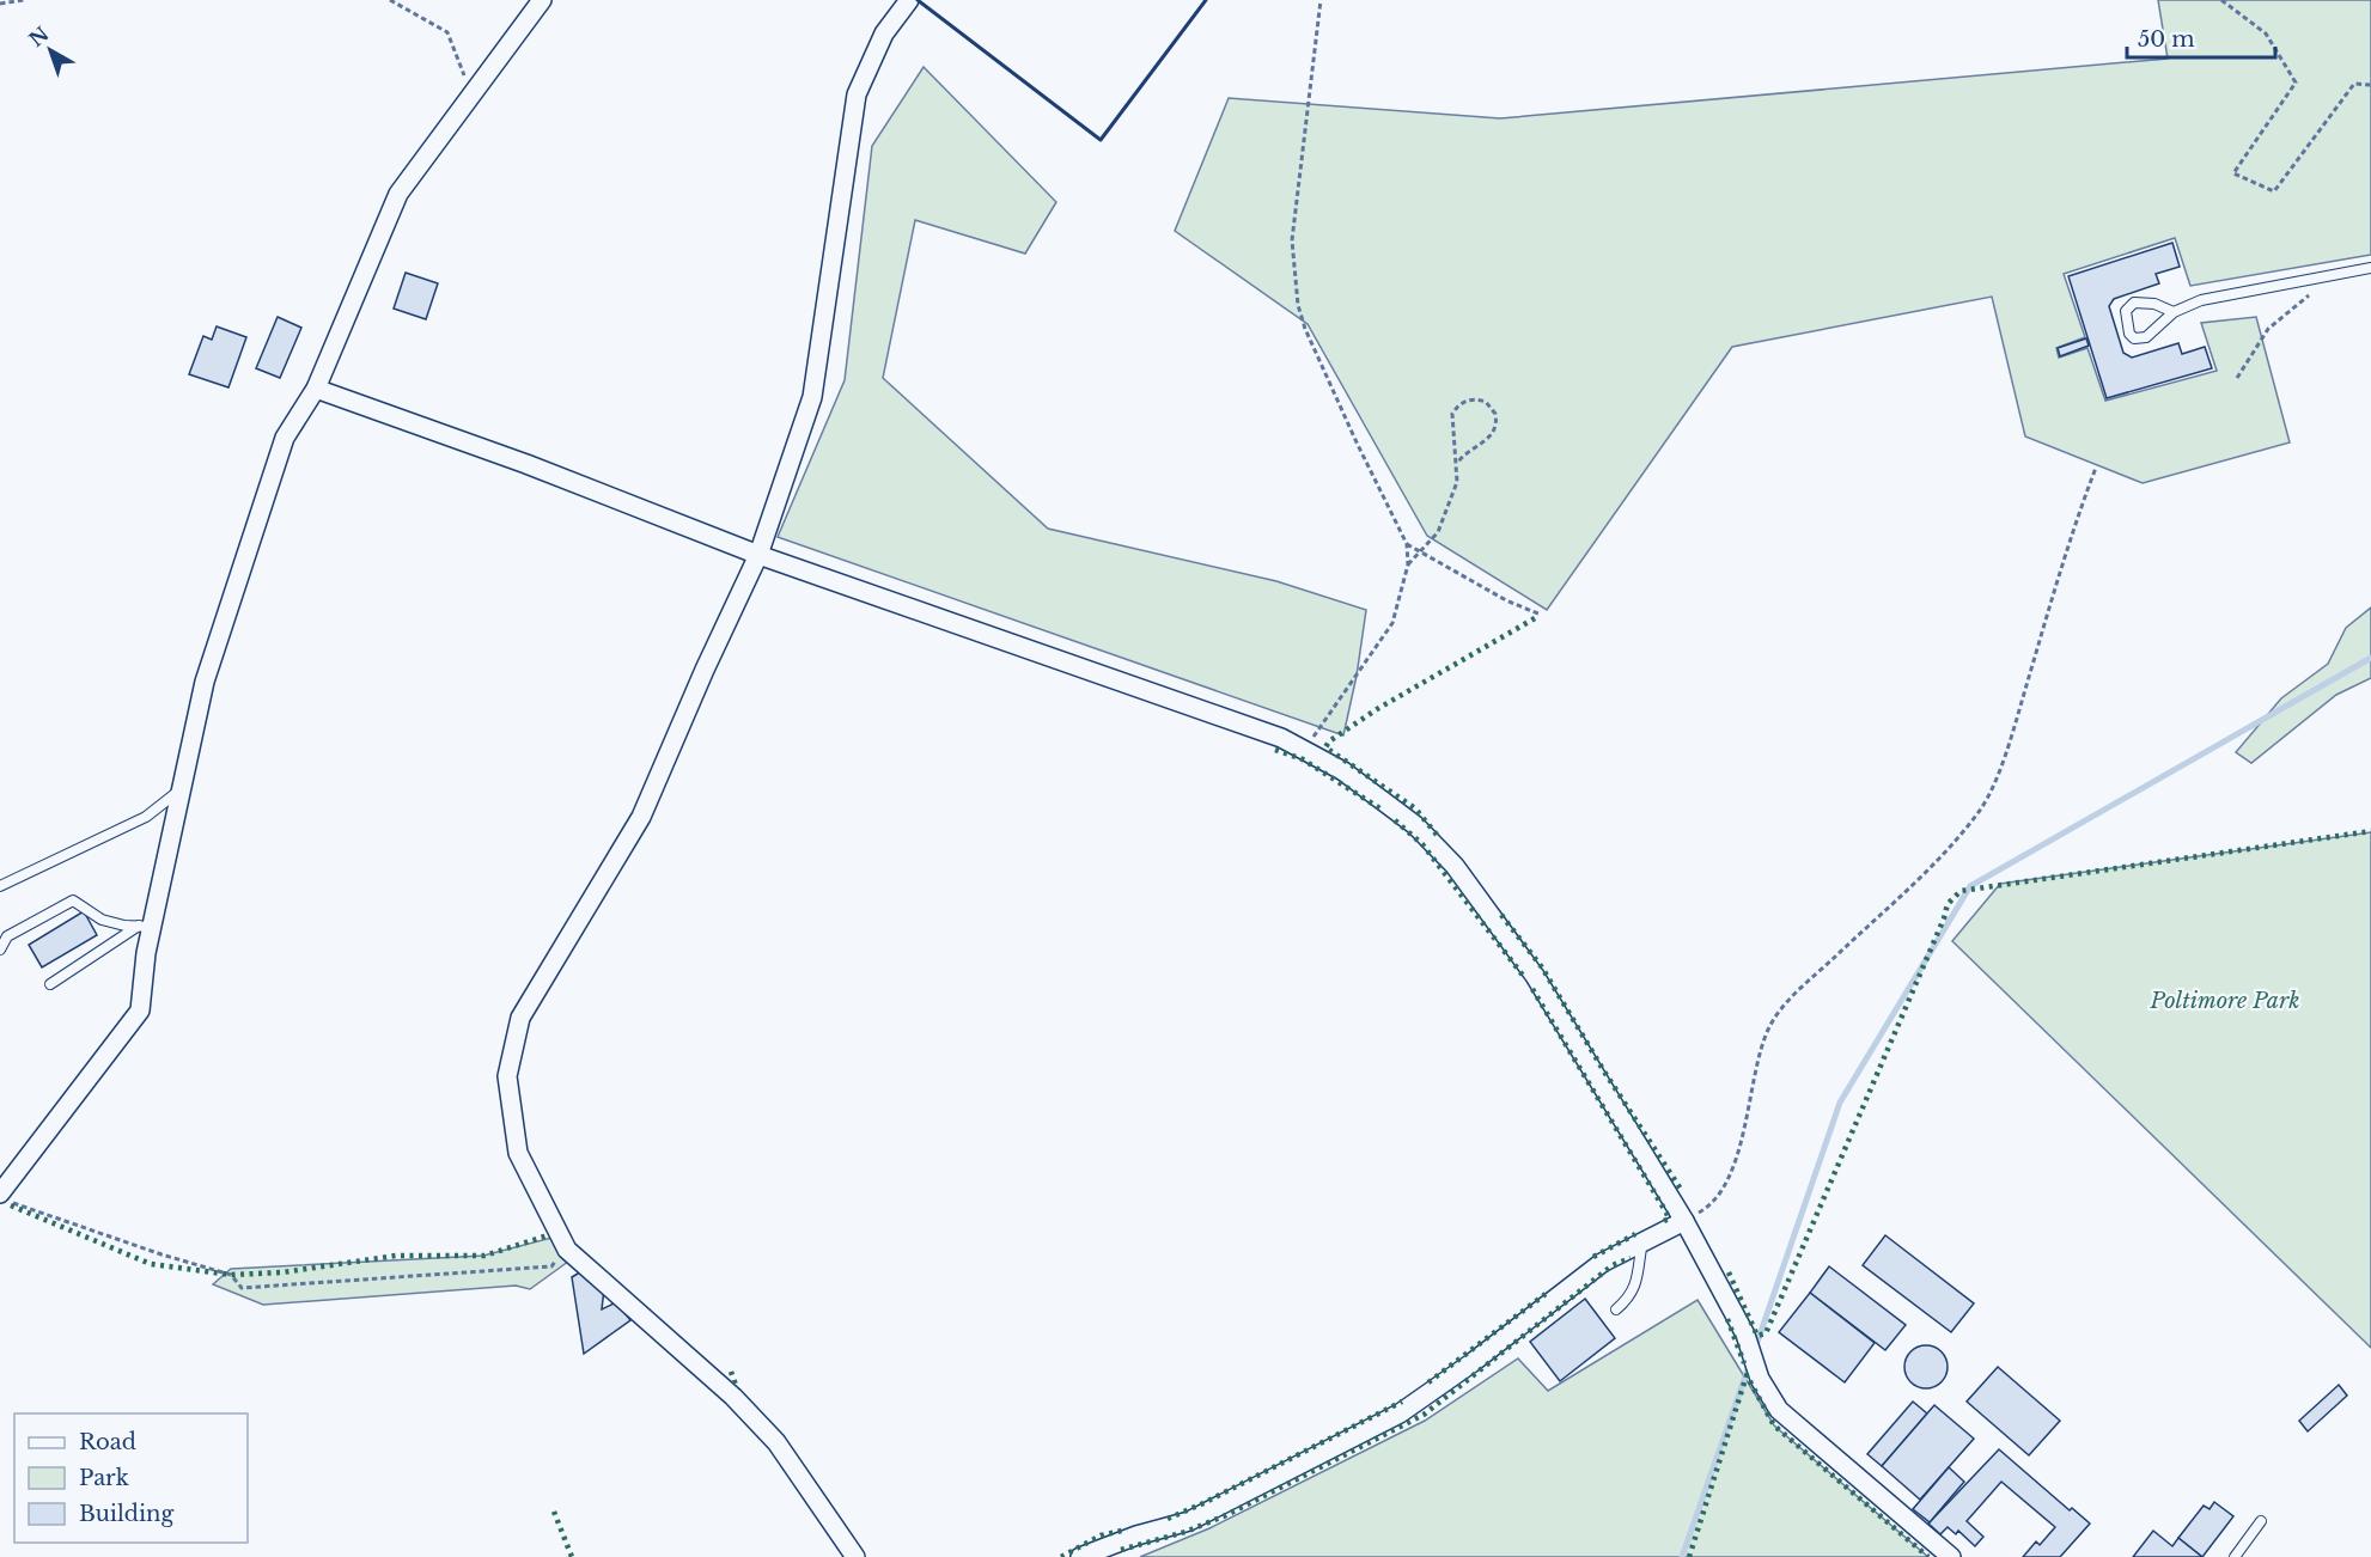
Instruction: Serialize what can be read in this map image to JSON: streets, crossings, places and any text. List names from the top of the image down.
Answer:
{
  "parks": ["Poltimore Park"],
  "legend": ["Road", "Park", "Building"],
  "scale_bar": "50 m",
  "north": "top left"
}
